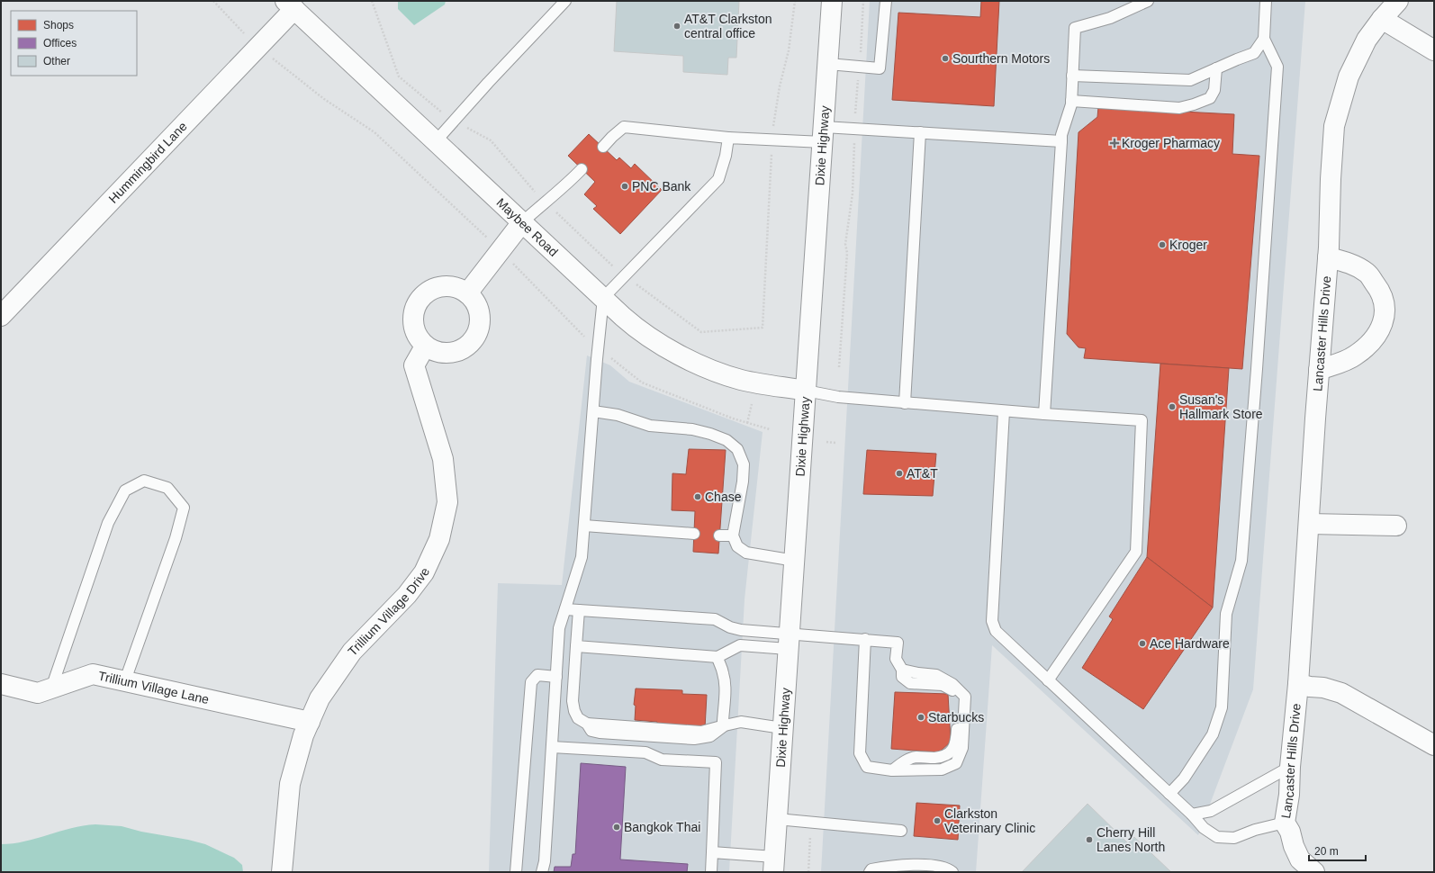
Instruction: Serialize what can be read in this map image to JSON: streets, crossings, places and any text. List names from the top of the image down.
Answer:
{
  "streets": {
    "street": [
      "Dixie Highway",
      "Hummingbird Lane",
      "Maybee Road",
      "Lancaster Hills Drive",
      "Trillium Village Drive",
      "Trillium Village Lane"
    ]
  },
  "crossings": [
    ["Dixie Highway", "Maybee Road"],
    ["Hummingbird Lane", "Maybee Road"],
    ["Trillium Village Drive", "Trillium Village Lane"]
  ],
  "places": {
    "other": [
      "AT&T Clarkston central office",
      "Sourthern Motors",
      "PNC Bank",
      "Kroger",
      "Susan's Hallmark Store",
      "AT&T",
      "Chase",
      "Ace Hardware",
      "Starbucks",
      "Clarkston Veterinary Clinic",
      "Bangkok Thai",
      "Cherry Hill Lanes North"
    ],
    "health": ["Kroger Pharmacy"]
  },
  "legend": ["Shops", "Offices", "Other"],
  "scale_bar": "20 m"
}
